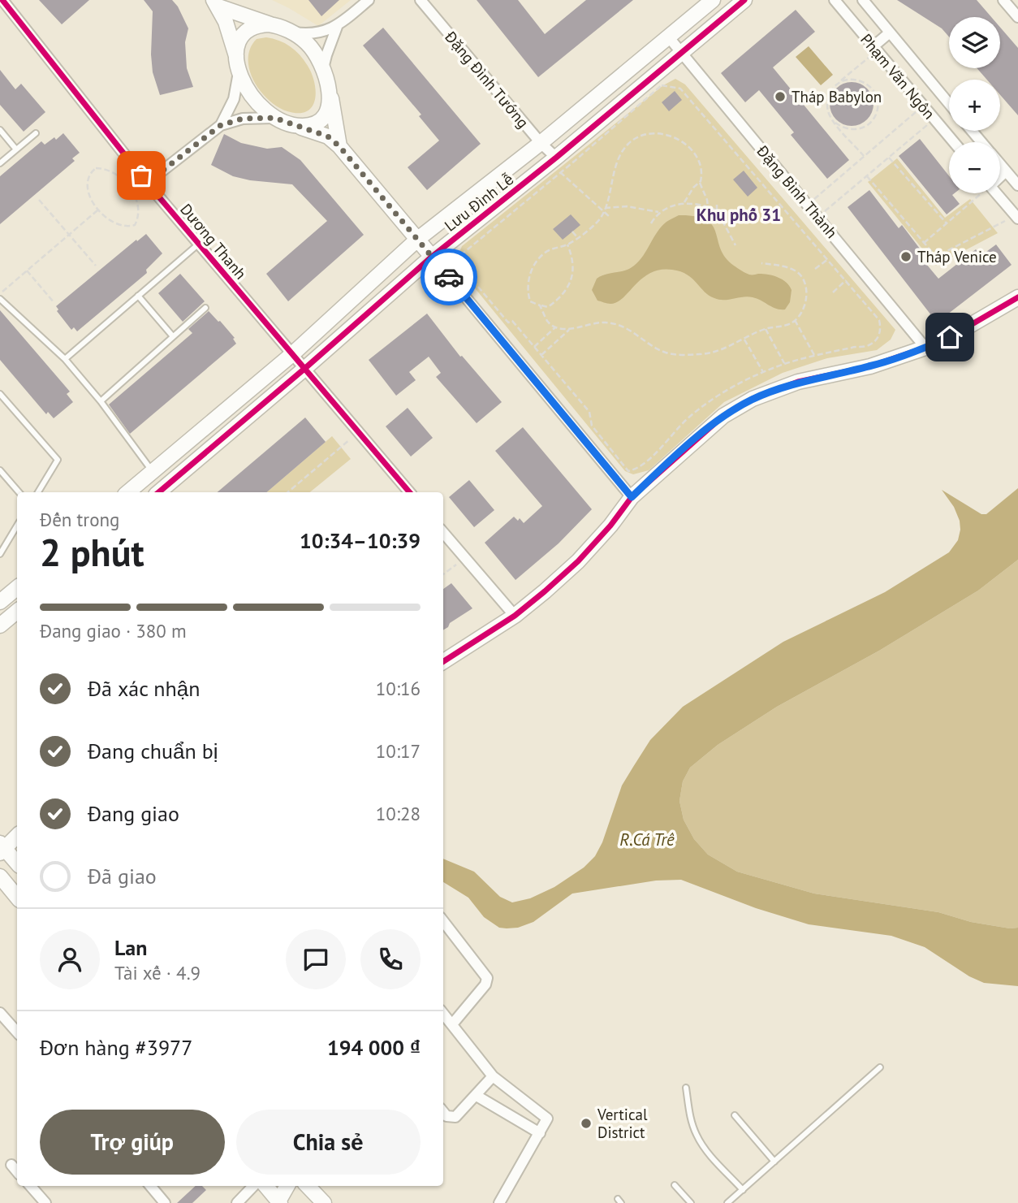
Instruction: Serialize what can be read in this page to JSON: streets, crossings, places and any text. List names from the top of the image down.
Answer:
{
  "streets": {
    "street": [
      "Phạm Văn Ngôn",
      "Đặng Đình Tướng",
      "Đặng Bình Thành",
      "Lưu Đình Lễ",
      "Dương Thanh"
    ]
  },
  "crossings": [
    ["Đặng Đình Tướng", "Lưu Đình Lễ"],
    ["Đặng Bình Thành", "Lưu Đình Lễ"],
    ["Lưu Đình Lễ", "Dương Thanh"]
  ],
  "districts": ["Khu phố 31"],
  "water": ["R.Cá Trê"],
  "places": ["Tháp Babylon", "Tháp Venice", "Vertical District"],
  "page": {
    "map_buttons": ["+", "−"],
    "heading": ["2 phút", "Đến trong", "10:34–10:39"],
    "panel": [
      "Lan",
      "Tài xế · 4.9",
      "Đơn hàng #3977",
      "194 000 ₫"
    ],
    "bar": "Đang giao · 380 m",
    "list": [
      ["Đã xác nhận", "10:16"],
      ["Đang chuẩn bị", "10:17"],
      ["Đang giao", "10:28"],
      "Đã giao"
    ],
    "buttons": ["Trợ giúp", "Chia sẻ"]
  }
}
